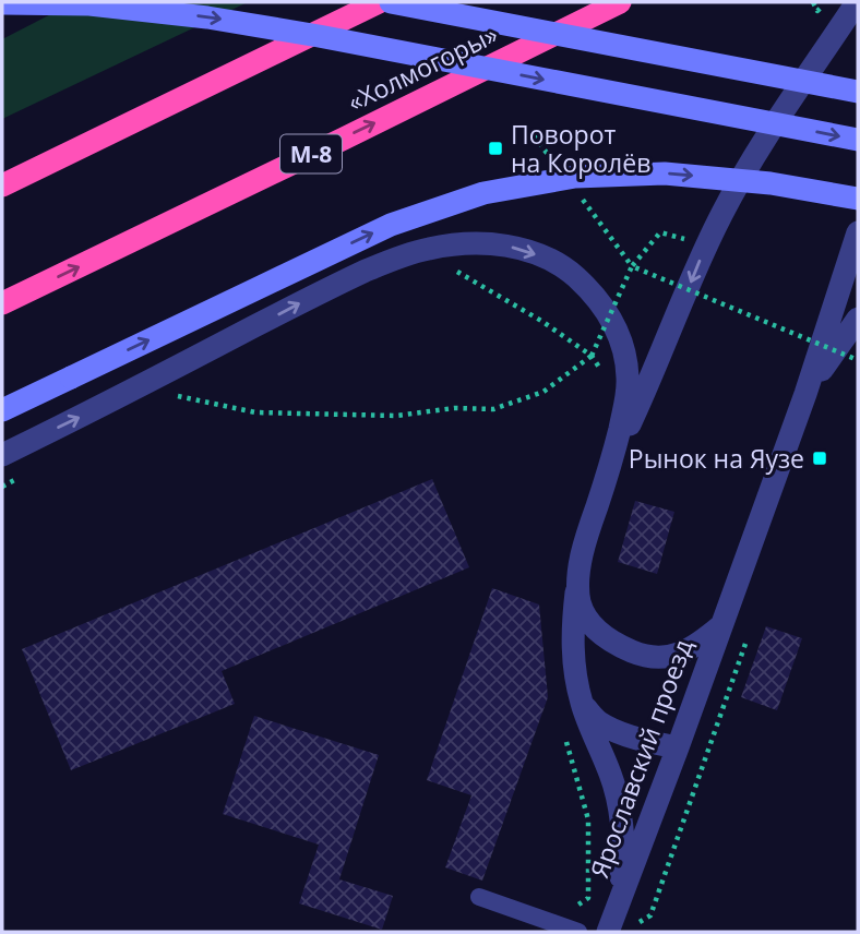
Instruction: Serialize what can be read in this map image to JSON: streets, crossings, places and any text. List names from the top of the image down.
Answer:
{
  "streets": {
    "highway": ["«Холмогоры»", "М-8"],
    "street": ["Ярославский проезд"]
  },
  "places": {
    "transit": ["Поворот на Королёв", "Рынок на Яузе"]
  }
}
